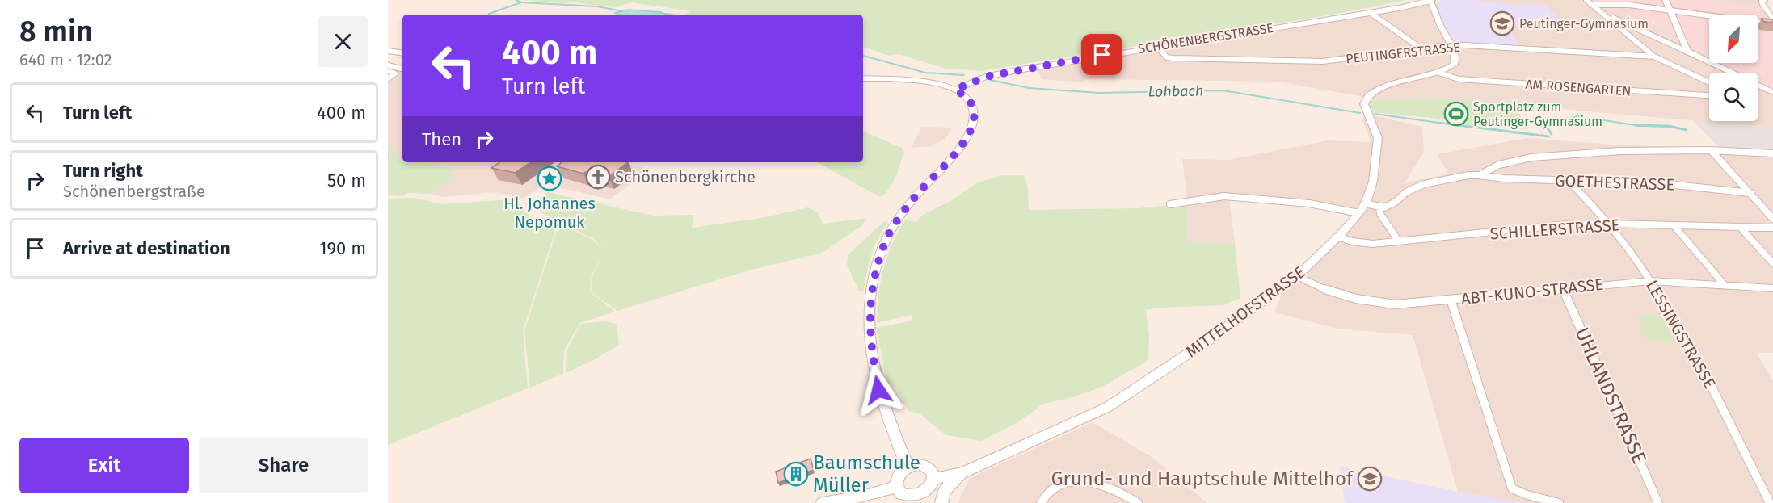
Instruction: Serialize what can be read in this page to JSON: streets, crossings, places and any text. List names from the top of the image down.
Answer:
{
  "streets": {
    "street": [
      "SCHÖNENBERGSTRASSE",
      "PEUTINGERSTRASSE",
      "AM ROSENGARTEN",
      "GOETHESTRASSE",
      "SCHILLERSTRASSE",
      "ABT-KUNO-STRASSE",
      "MITTELHOFSTRASSE",
      "LESSINGSTRASSE",
      "UHLANDSTRASSE"
    ]
  },
  "crossings": [
    ["SCHÖNENBERGSTRASSE", "PEUTINGERSTRASSE"],
    ["SCHÖNENBERGSTRASSE", "MITTELHOFSTRASSE"],
    ["PEUTINGERSTRASSE", "MITTELHOFSTRASSE"],
    ["AM ROSENGARTEN", "MITTELHOFSTRASSE"],
    ["GOETHESTRASSE", "LESSINGSTRASSE"],
    ["SCHILLERSTRASSE", "MITTELHOFSTRASSE"],
    ["SCHILLERSTRASSE", "LESSINGSTRASSE"],
    ["ABT-KUNO-STRASSE", "MITTELHOFSTRASSE"],
    ["ABT-KUNO-STRASSE", "LESSINGSTRASSE"],
    ["ABT-KUNO-STRASSE", "UHLANDSTRASSE"]
  ],
  "water": ["Lohbach"],
  "places": {
    "school or university": ["Peutinger-Gymnasium", "Grund- und Hauptschule Mittelhof"],
    "sports": ["Sportplatz zum Peutinger-Gymnasium"],
    "church": ["Schönenbergkirche"],
    "place": ["Hl. Johannes Nepomuk"],
    "building": ["Baumschule Müller"]
  },
  "north": "bottom left",
  "page": {
    "heading": ["8 min", "640 m · 12:02"],
    "turn": ["400 m", "Turn left"],
    "list": [
      {
        "name": "Turn left",
        "value": "400 m"
      },
      {
        "name": "Turn right",
        "note": "Schönenbergstraße",
        "value": "50 m"
      },
      {
        "name": "Arrive at destination",
        "value": "190 m"
      }
    ],
    "then": "Then",
    "buttons": ["Exit", "Share"]
  }
}
